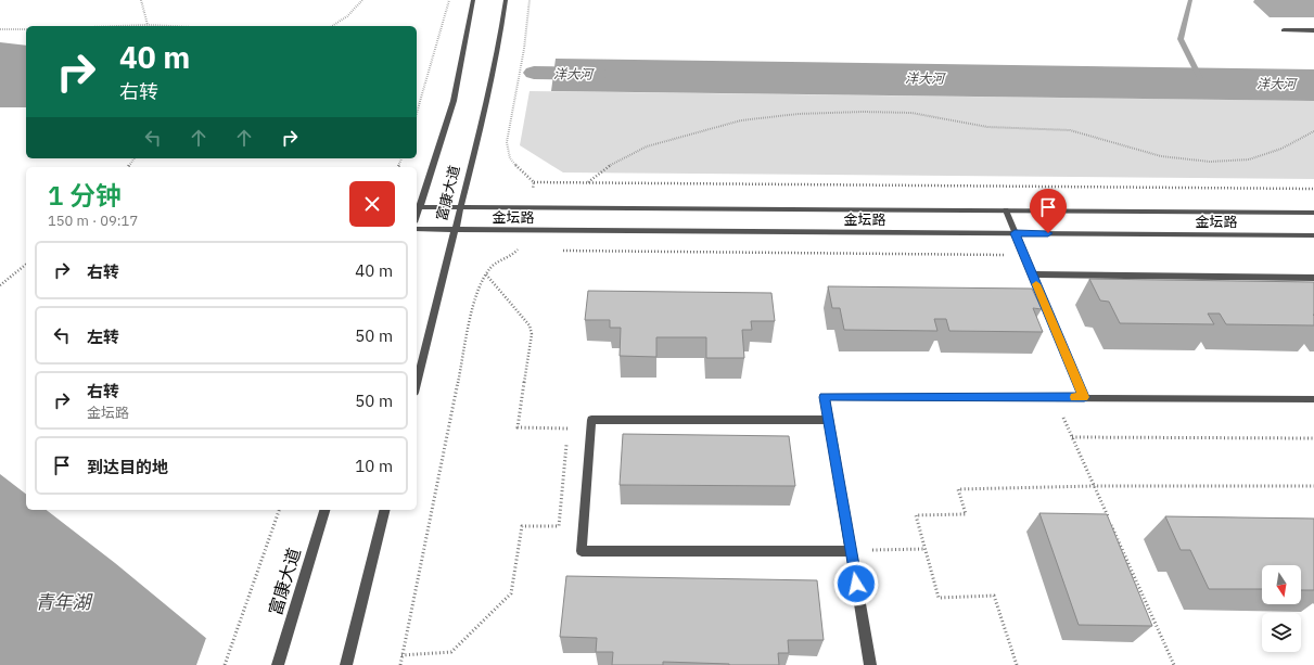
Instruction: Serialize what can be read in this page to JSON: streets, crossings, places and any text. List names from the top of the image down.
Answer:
{
  "streets": {
    "street": ["富康大道", "金坛路"]
  },
  "crossings": [
    ["富康大道", "金坛路"]
  ],
  "water": ["洋大河", "青年湖"],
  "north": "bottom",
  "page": {
    "turn": ["40 m", "右转"],
    "heading": ["1 分钟", "150 m · 09:17"],
    "list": [
      {
        "name": "右转",
        "value": "40 m"
      },
      {
        "name": "左转",
        "value": "50 m"
      },
      {
        "name": "右转",
        "note": "金坛路",
        "value": "50 m"
      },
      {
        "name": "到达目的地",
        "value": "10 m"
      }
    ]
  }
}
